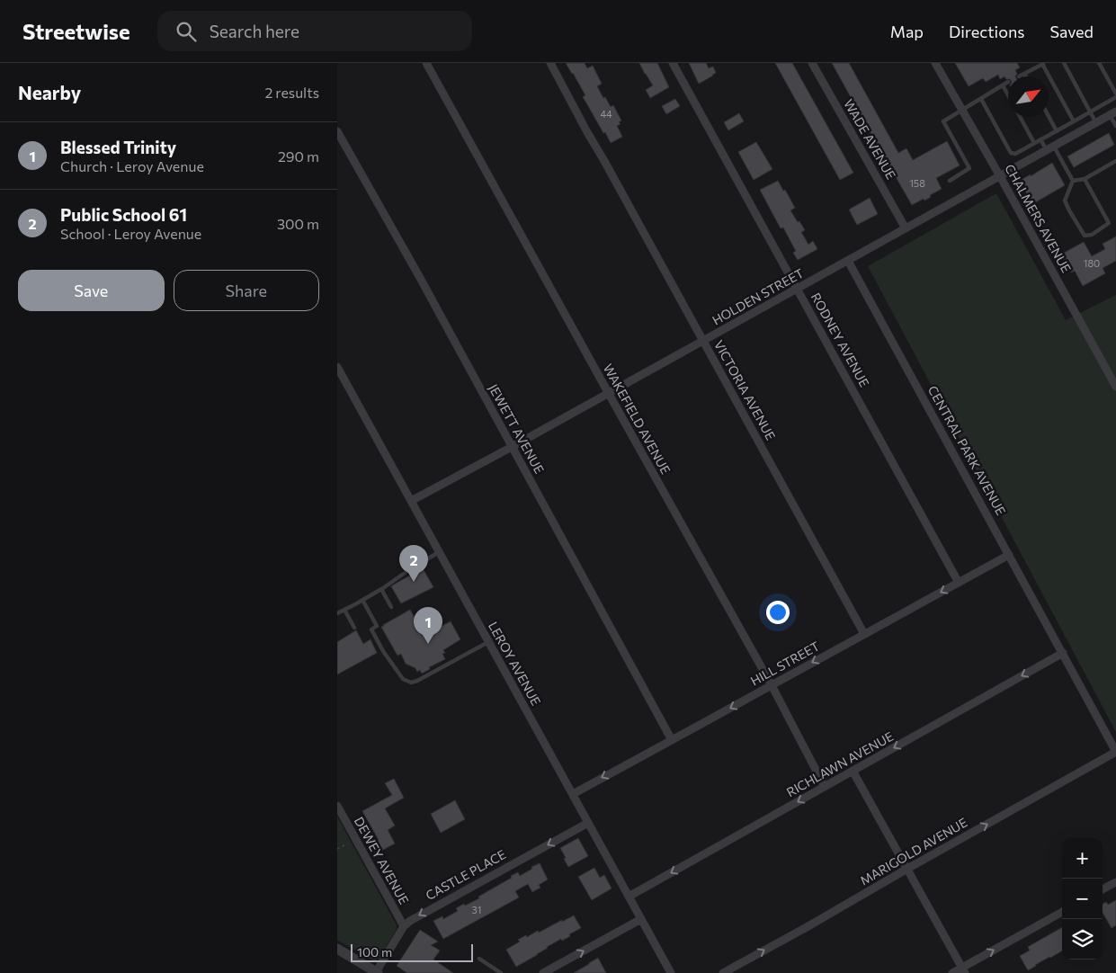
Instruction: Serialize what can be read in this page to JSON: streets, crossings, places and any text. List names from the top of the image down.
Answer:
{
  "streets": {
    "street": [
      "WADE AVENUE",
      "CHALMERS AVENUE",
      "HOLDEN STREET",
      "RODNEY AVENUE",
      "VICTORIA AVENUE",
      "WAKEFIELD AVENUE",
      "JEWETT AVENUE",
      "CENTRAL PARK AVENUE",
      "LEROY AVENUE",
      "HILL STREET",
      "RICHLAWN AVENUE",
      "MARIGOLD AVENUE",
      "DEWEY AVENUE",
      "CASTLE PLACE"
    ]
  },
  "crossings": [
    ["WADE AVENUE", "HOLDEN STREET"],
    ["CHALMERS AVENUE", "HOLDEN STREET"],
    ["HOLDEN STREET", "RODNEY AVENUE"],
    ["HOLDEN STREET", "VICTORIA AVENUE"],
    ["HOLDEN STREET", "WAKEFIELD AVENUE"],
    ["HOLDEN STREET", "JEWETT AVENUE"],
    ["HOLDEN STREET", "CENTRAL PARK AVENUE"],
    ["HOLDEN STREET", "LEROY AVENUE"],
    ["RODNEY AVENUE", "HILL STREET"],
    ["VICTORIA AVENUE", "HILL STREET"],
    ["WAKEFIELD AVENUE", "HILL STREET"],
    ["WAKEFIELD AVENUE", "RICHLAWN AVENUE"],
    ["JEWETT AVENUE", "HILL STREET"],
    ["CENTRAL PARK AVENUE", "HILL STREET"],
    ["CENTRAL PARK AVENUE", "RICHLAWN AVENUE"],
    ["CENTRAL PARK AVENUE", "MARIGOLD AVENUE"],
    ["LEROY AVENUE", "HILL STREET"],
    ["LEROY AVENUE", "RICHLAWN AVENUE"],
    ["LEROY AVENUE", "CASTLE PLACE"],
    ["DEWEY AVENUE", "CASTLE PLACE"]
  ],
  "one_way": [
    "HILL STREET",
    "RICHLAWN AVENUE",
    "MARIGOLD AVENUE",
    "CASTLE PLACE"
  ],
  "house_numbers": [
    "44",
    "158",
    "180",
    "31"
  ],
  "scale_bar": "100 m",
  "north": "top right",
  "page": {
    "header": "Streetwise",
    "search": "Search here",
    "nav": ["Map", "Directions", "Saved"],
    "heading": ["Nearby", "2 results"],
    "list": [
      {
        "mark": "1",
        "name": "Blessed Trinity",
        "note": "Church · Leroy Avenue",
        "value": "290 m"
      },
      {
        "mark": "2",
        "name": "Public School 61",
        "note": "School · Leroy Avenue",
        "value": "300 m"
      }
    ],
    "buttons": ["Save", "Share"],
    "pins": ["2", "1"],
    "map_buttons": ["+", "−"],
    "scale": "100 m"
  }
}
